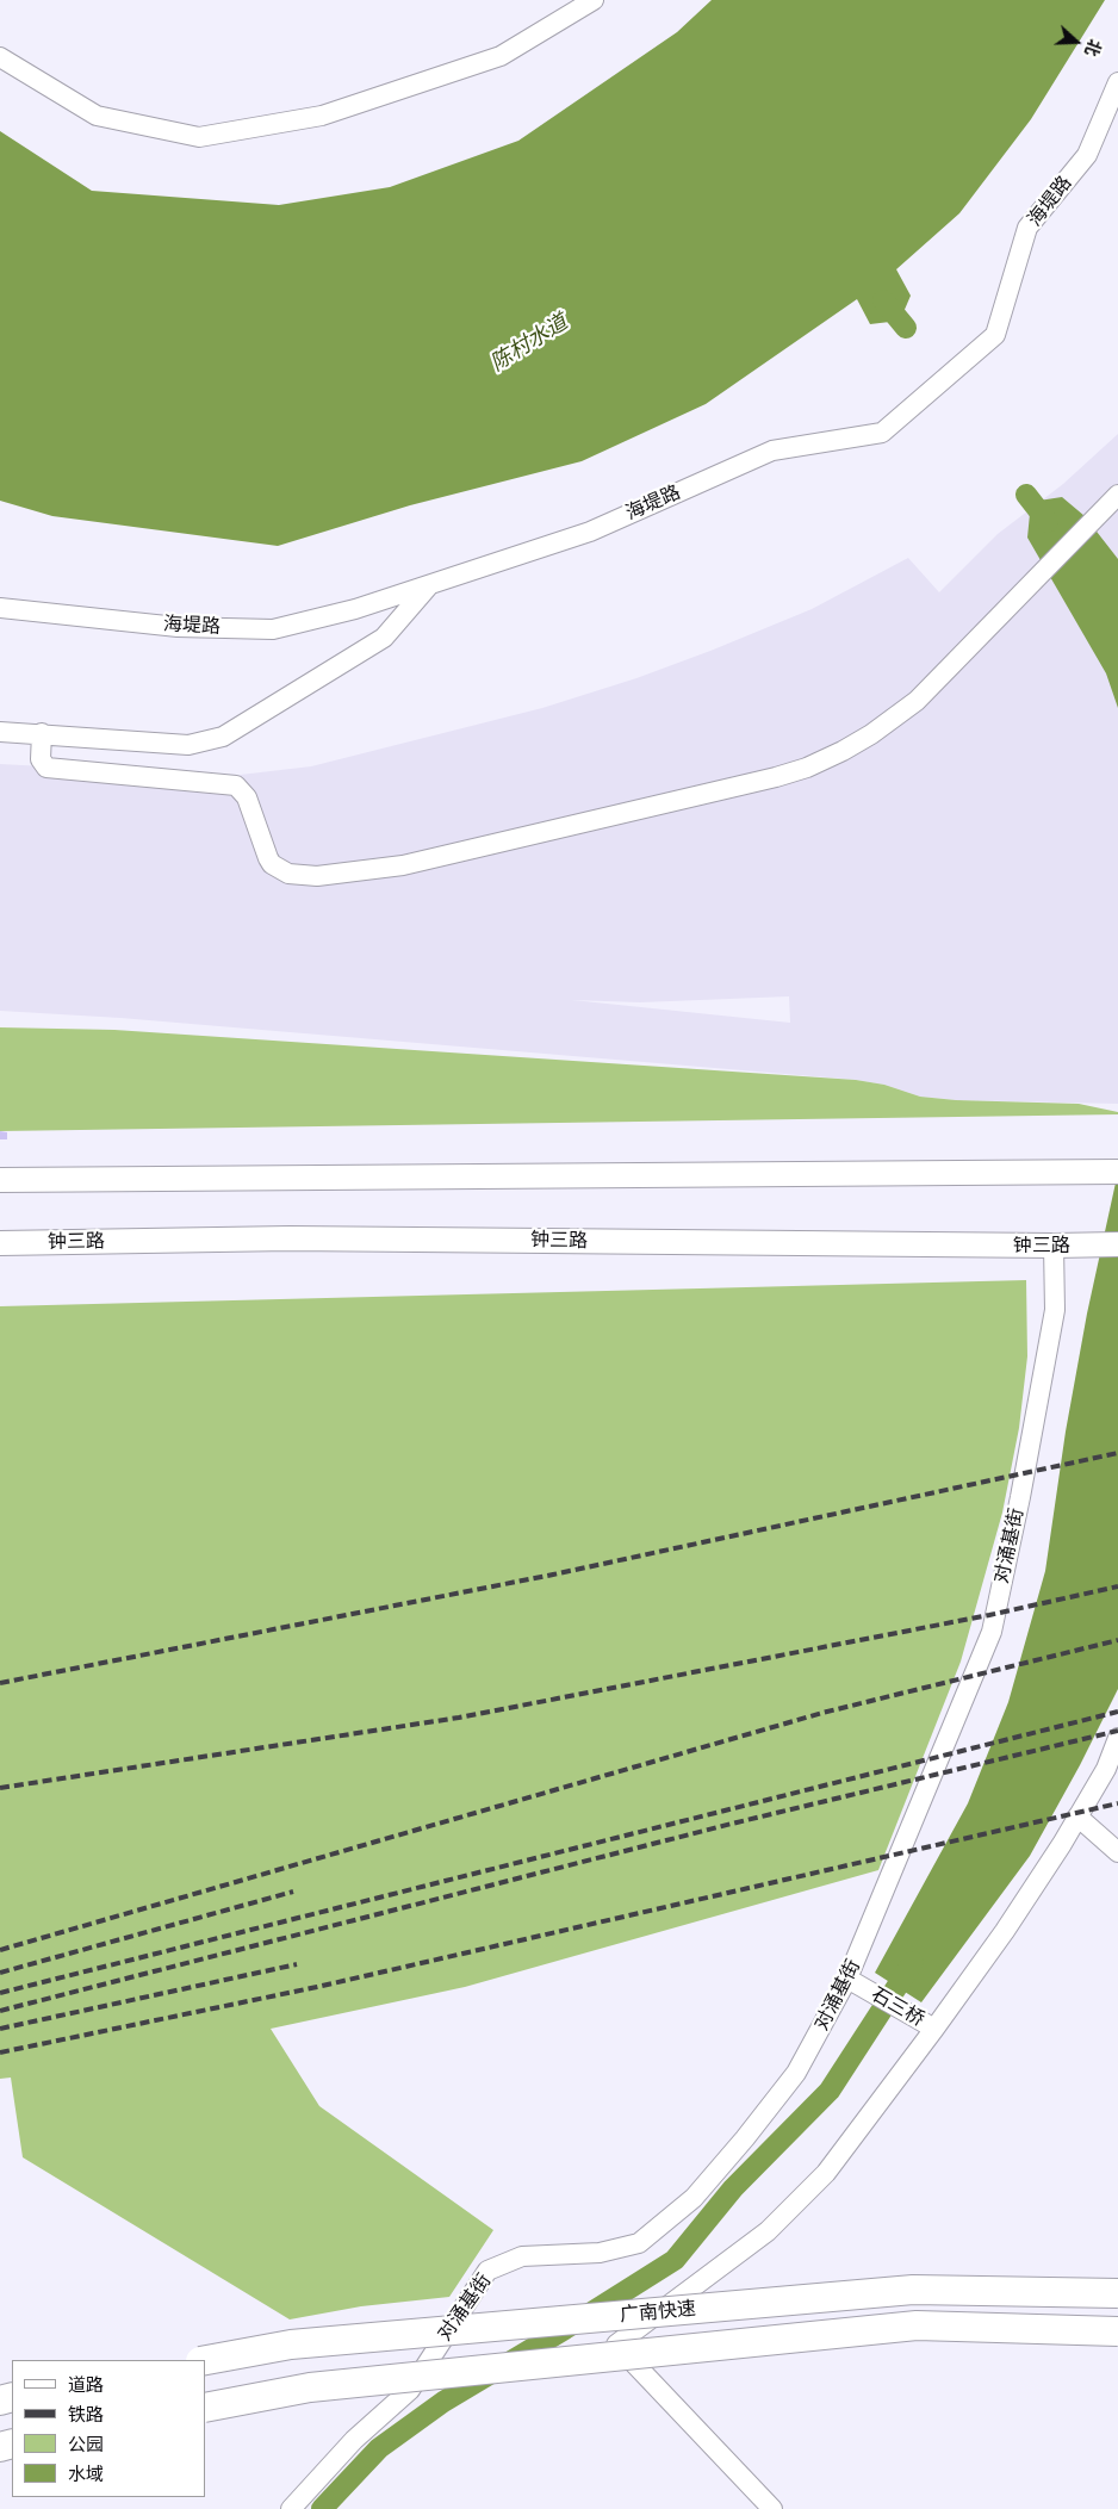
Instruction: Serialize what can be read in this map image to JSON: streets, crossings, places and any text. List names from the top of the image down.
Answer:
{
  "streets": {
    "highway": ["广南快速"],
    "main road": ["钟三路"],
    "street": ["海堤路", "对涌基街", "石三桥"]
  },
  "crossings": [
    ["钟三路", "对涌基街"],
    ["对涌基街", "石三桥"]
  ],
  "water": ["陈村水道"],
  "legend": [
    "道路",
    "铁路",
    "公园",
    "水域"
  ],
  "north": "right"
}
